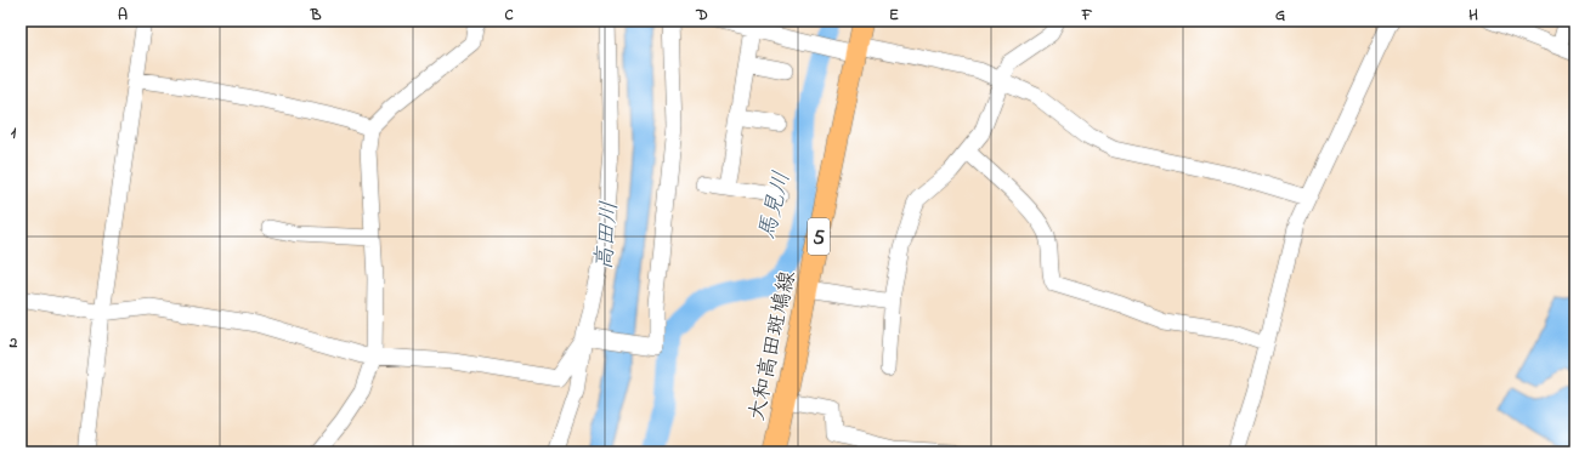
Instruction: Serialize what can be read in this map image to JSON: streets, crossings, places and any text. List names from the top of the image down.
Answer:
{
  "streets": {
    "main road": ["5", "大和高田斑鳩線"]
  },
  "water": ["馬見川", "高田川"],
  "grid": {
    "columns": [
      "A",
      "B",
      "C",
      "D",
      "E",
      "F",
      "G",
      "H"
    ],
    "rows": ["1", "2"]
  }
}
